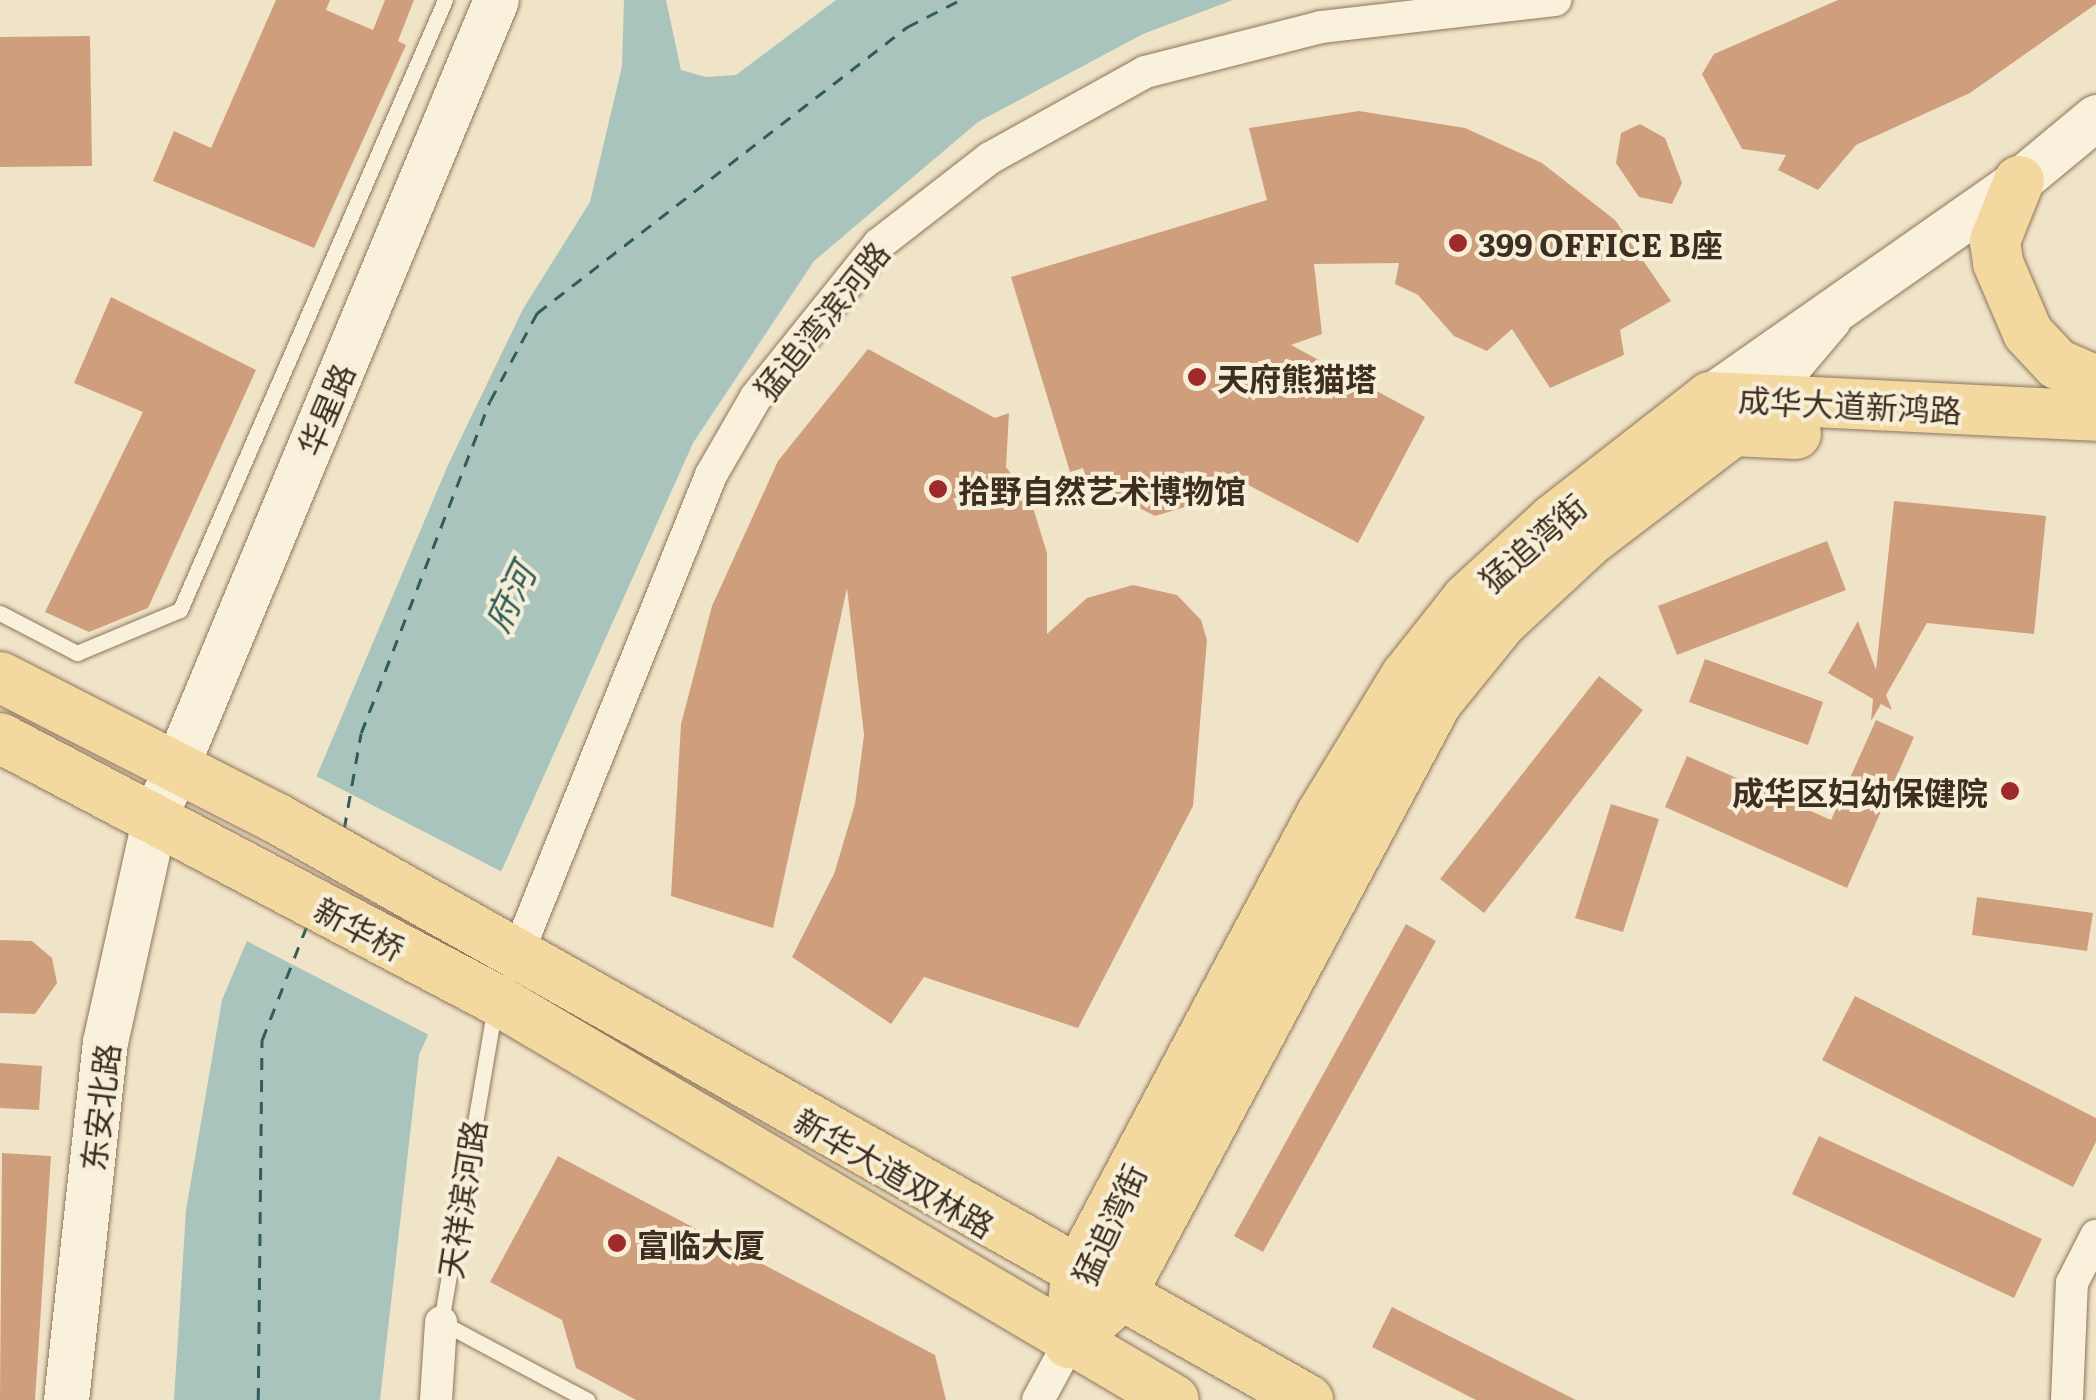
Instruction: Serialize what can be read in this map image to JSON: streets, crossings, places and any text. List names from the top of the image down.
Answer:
{
  "streets": {
    "main road": [
      "成华大道新鸿路",
      "猛追湾街",
      "新华桥",
      "新华大道双林路"
    ],
    "street": [
      "猛追湾滨河路",
      "华星路",
      "东安北路",
      "天祥滨河路"
    ]
  },
  "crossings": [
    ["猛追湾滨河路", "新华桥"],
    ["猛追湾滨河路", "新华大道双林路"],
    ["猛追湾滨河路", "天祥滨河路"],
    ["成华大道新鸿路", "猛追湾街"],
    ["华星路", "新华桥"],
    ["华星路", "东安北路"],
    ["猛追湾街", "新华大道双林路"],
    ["新华桥", "东安北路"],
    ["新华桥", "新华大道双林路"],
    ["新华桥", "天祥滨河路"],
    ["新华大道双林路", "天祥滨河路"]
  ],
  "water": ["府河"],
  "places": [
    "399 OFFICE B座",
    "天府熊猫塔",
    "拾野自然艺术博物馆",
    "成华区妇幼保健院",
    "富临大厦"
  ]
}
